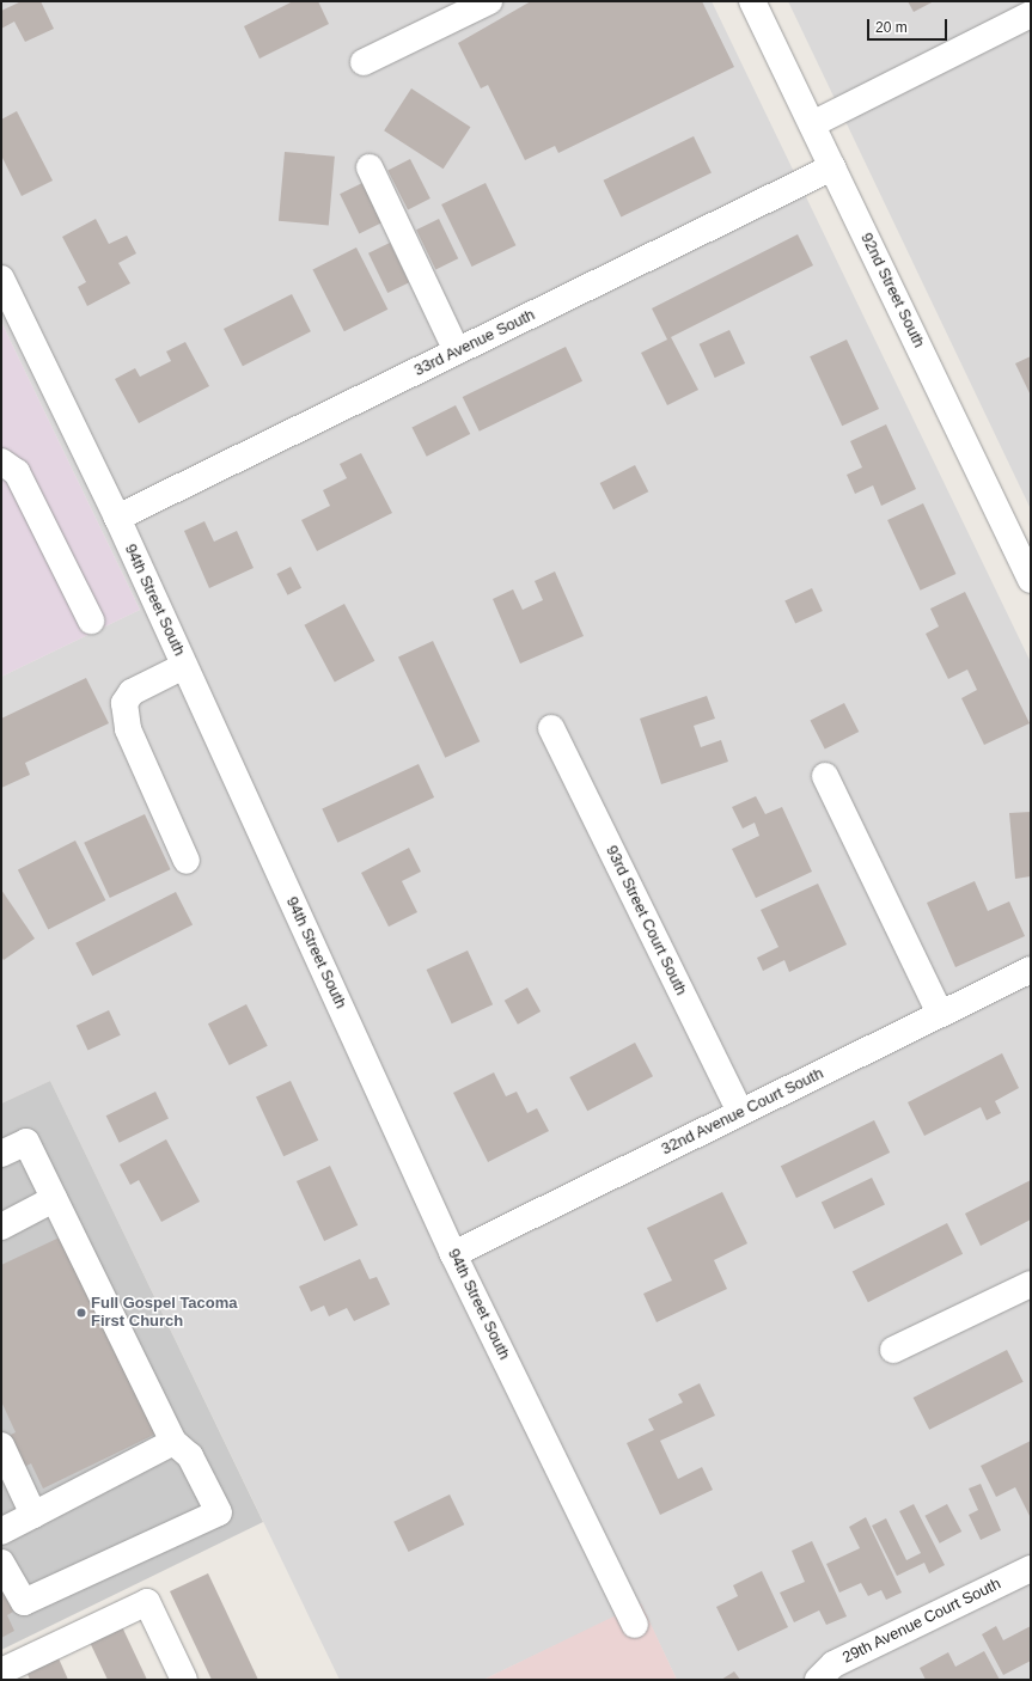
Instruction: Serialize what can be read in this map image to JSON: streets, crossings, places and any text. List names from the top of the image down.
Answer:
{
  "streets": {
    "street": [
      "92nd Street South",
      "33rd Avenue South",
      "94th Street South",
      "93rd Street Court South",
      "32nd Avenue Court South",
      "29th Avenue Court South"
    ]
  },
  "crossings": [
    ["92nd Street South", "33rd Avenue South"],
    ["33rd Avenue South", "94th Street South"],
    ["94th Street South", "32nd Avenue Court South"],
    ["93rd Street Court South", "32nd Avenue Court South"]
  ],
  "places": ["Full Gospel Tacoma First Church"],
  "scale_bar": "20 m"
}
